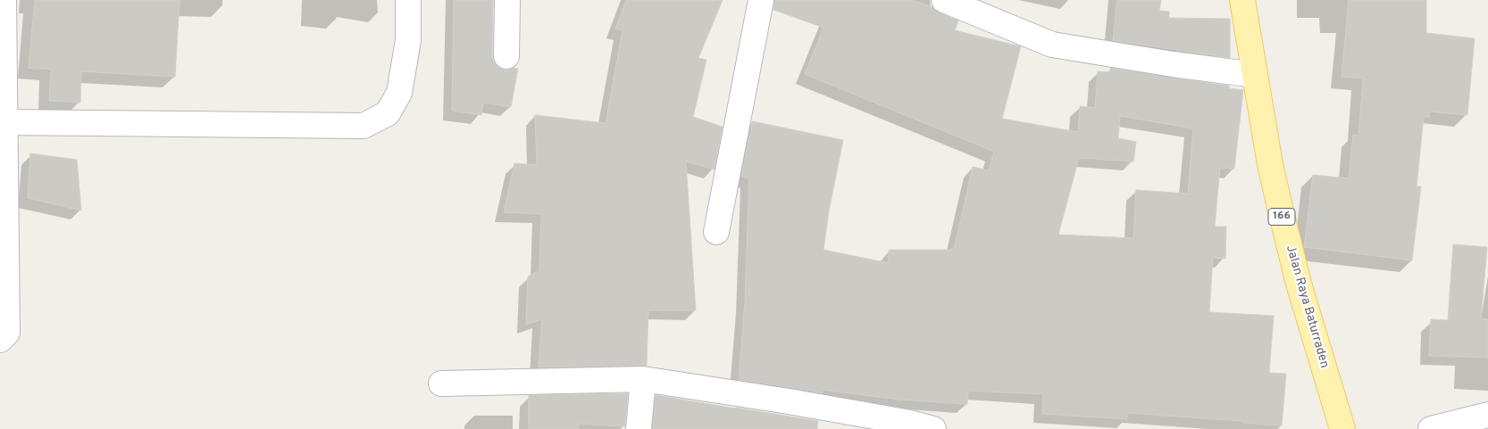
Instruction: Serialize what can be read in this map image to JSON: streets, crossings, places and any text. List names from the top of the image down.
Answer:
{
  "streets": {
    "main road": ["166", "Jalan Raya Baturraden"]
  }
}
